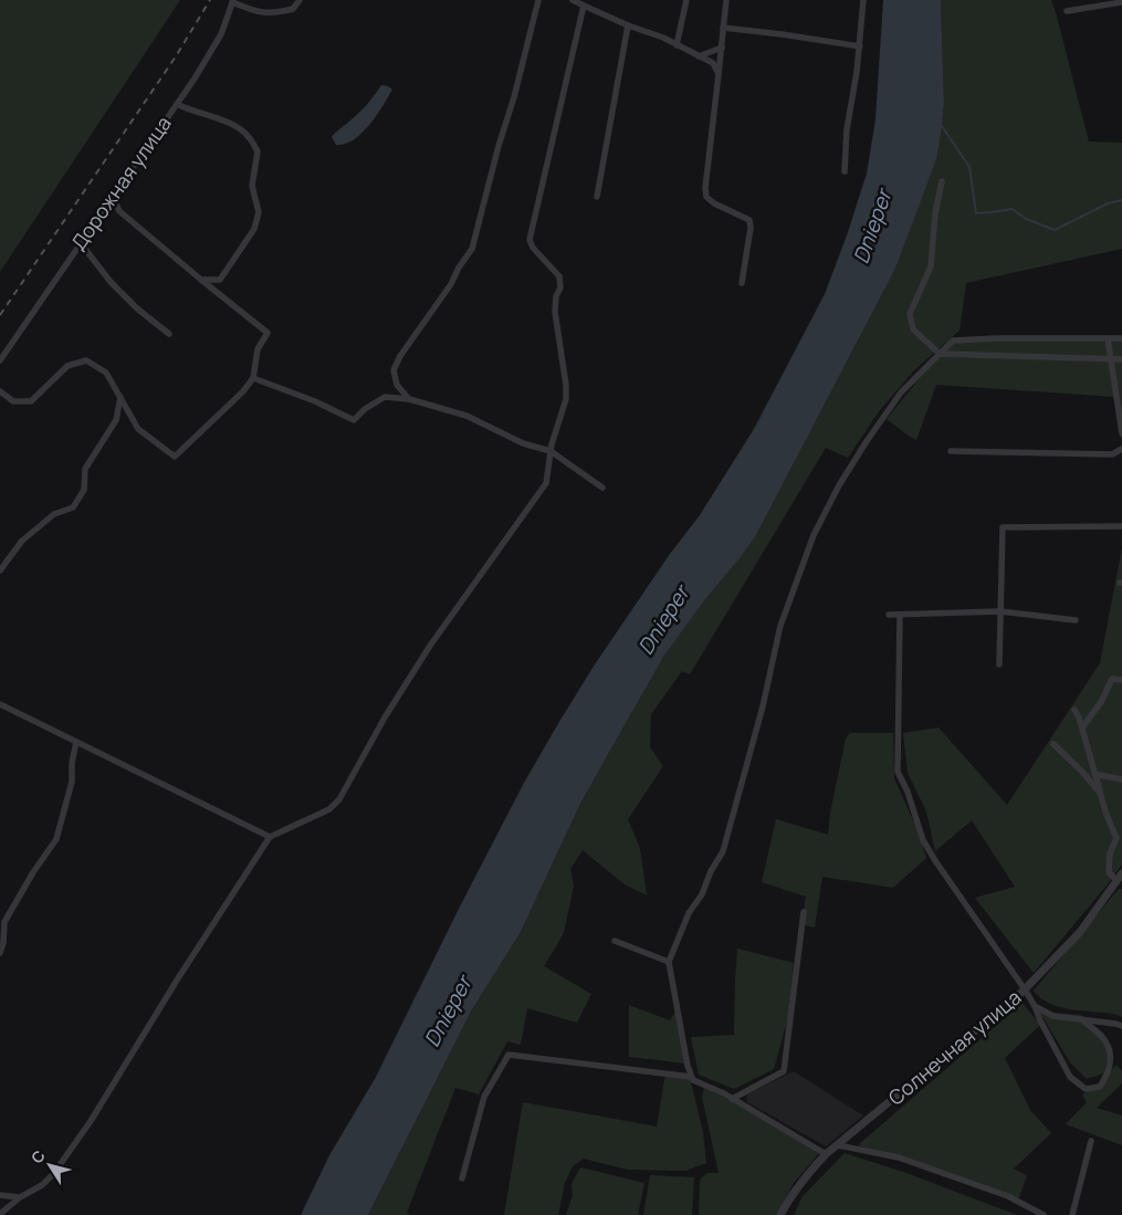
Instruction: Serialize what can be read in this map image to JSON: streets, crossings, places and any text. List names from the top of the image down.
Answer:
{
  "streets": {
    "street": ["Дорожная улица", "Солнечная улица"]
  },
  "water": ["Dnieper"],
  "north": "top left"
}
